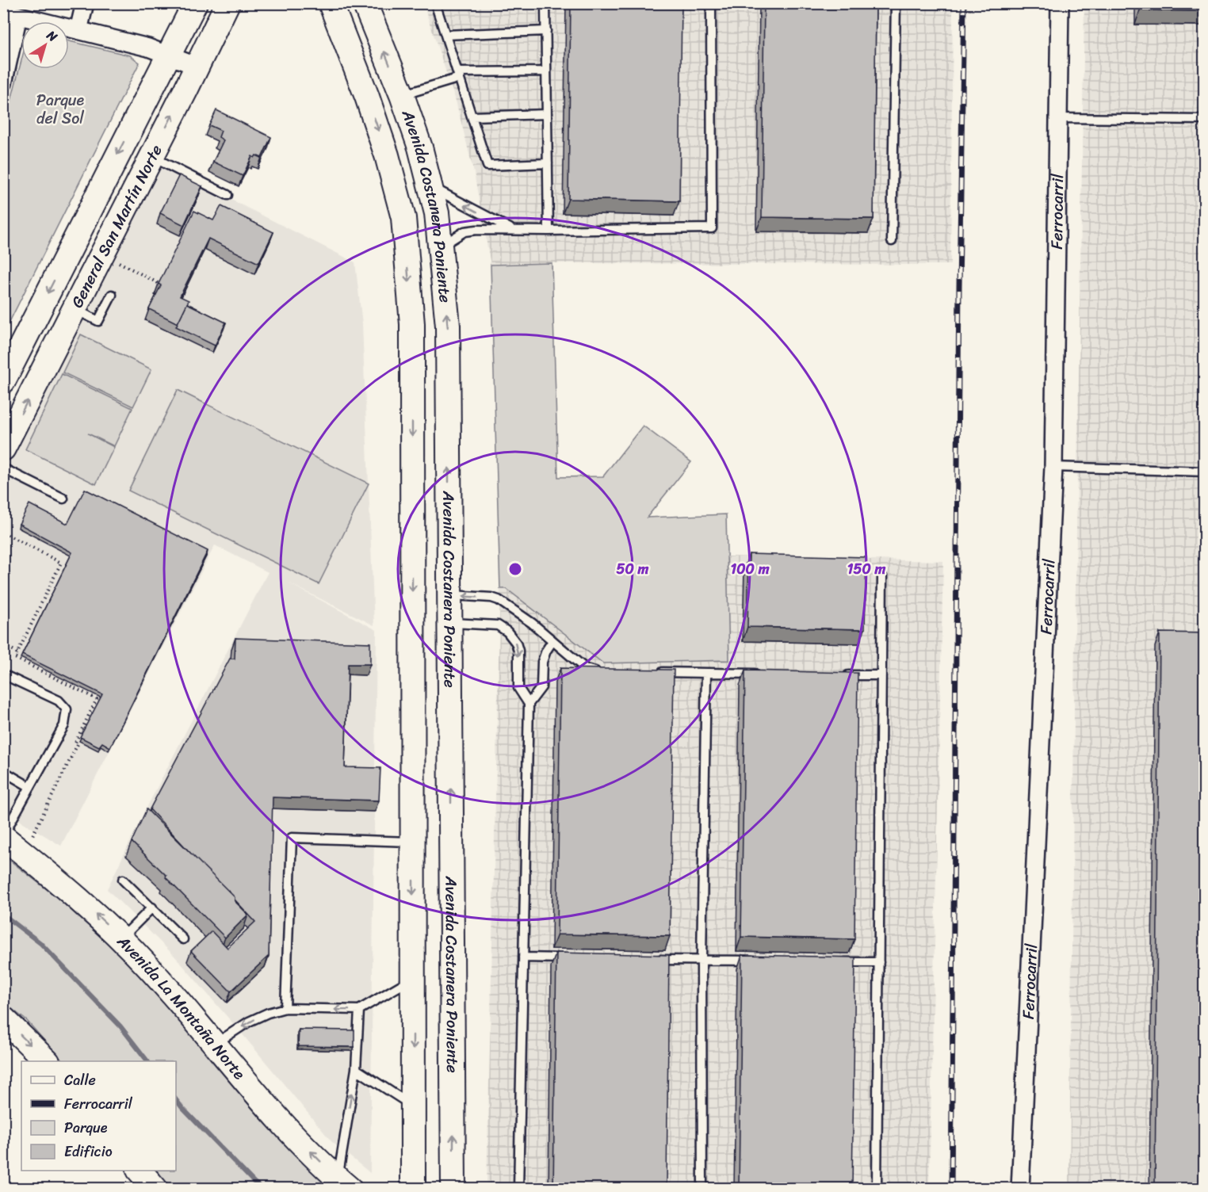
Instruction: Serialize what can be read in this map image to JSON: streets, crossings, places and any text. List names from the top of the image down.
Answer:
{
  "streets": {
    "street": [
      "Avenida Costanera Poniente",
      "Ferrocarril",
      "General San Martín Norte",
      "Avenida La Montaña Norte"
    ]
  },
  "one_way": ["Avenida La Montaña Norte"],
  "parks": ["Parque del Sol"],
  "legend": [
    "Calle",
    "Ferrocarril",
    "Parque",
    "Edificio"
  ],
  "north": "top right",
  "rings": ["50 m", "100 m", "150 m"]
}
